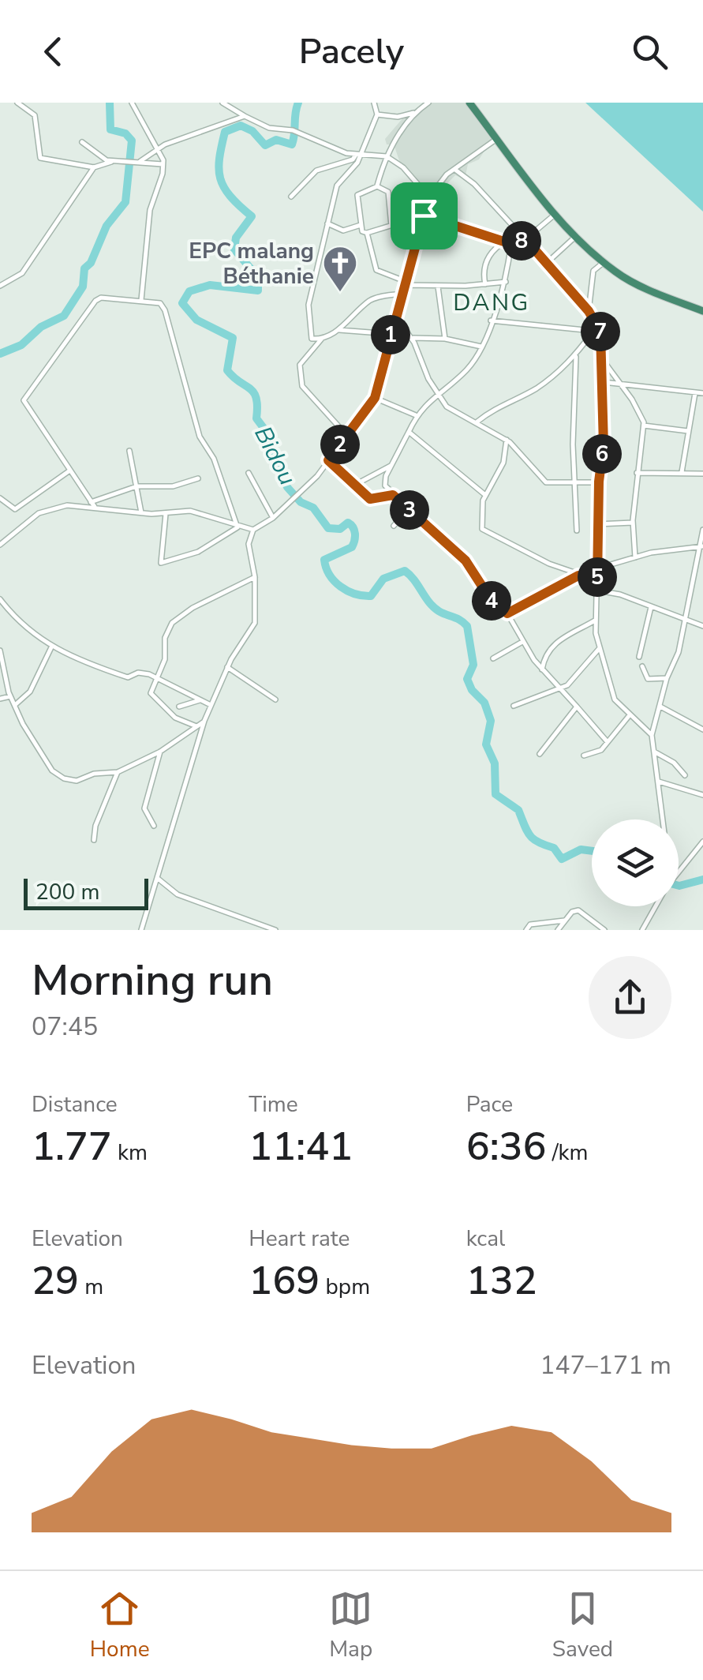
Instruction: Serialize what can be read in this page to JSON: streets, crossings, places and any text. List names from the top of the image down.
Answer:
{
  "districts": ["DANG"],
  "water": ["Bidou"],
  "places": {
    "church": ["EPC malang Béthanie"]
  },
  "scale_bar": "200 m",
  "page": {
    "header": "Pacely",
    "pins": [
      "8",
      "7",
      "1",
      "2",
      "6",
      "3",
      "5",
      "4"
    ],
    "scale": "200 m",
    "heading": ["Morning run", "07:45"],
    "stats": [
      ["Distance", "1.77 km"],
      ["Time", "11:41"],
      ["Pace", "6:36 /km"],
      ["Elevation", "29 m"],
      ["Heart rate", "169 bpm"],
      ["kcal", "132"]
    ],
    "chart": ["Elevation", "147–171 m"],
    "tabs": ["Home", "Map", "Saved"]
  }
}
